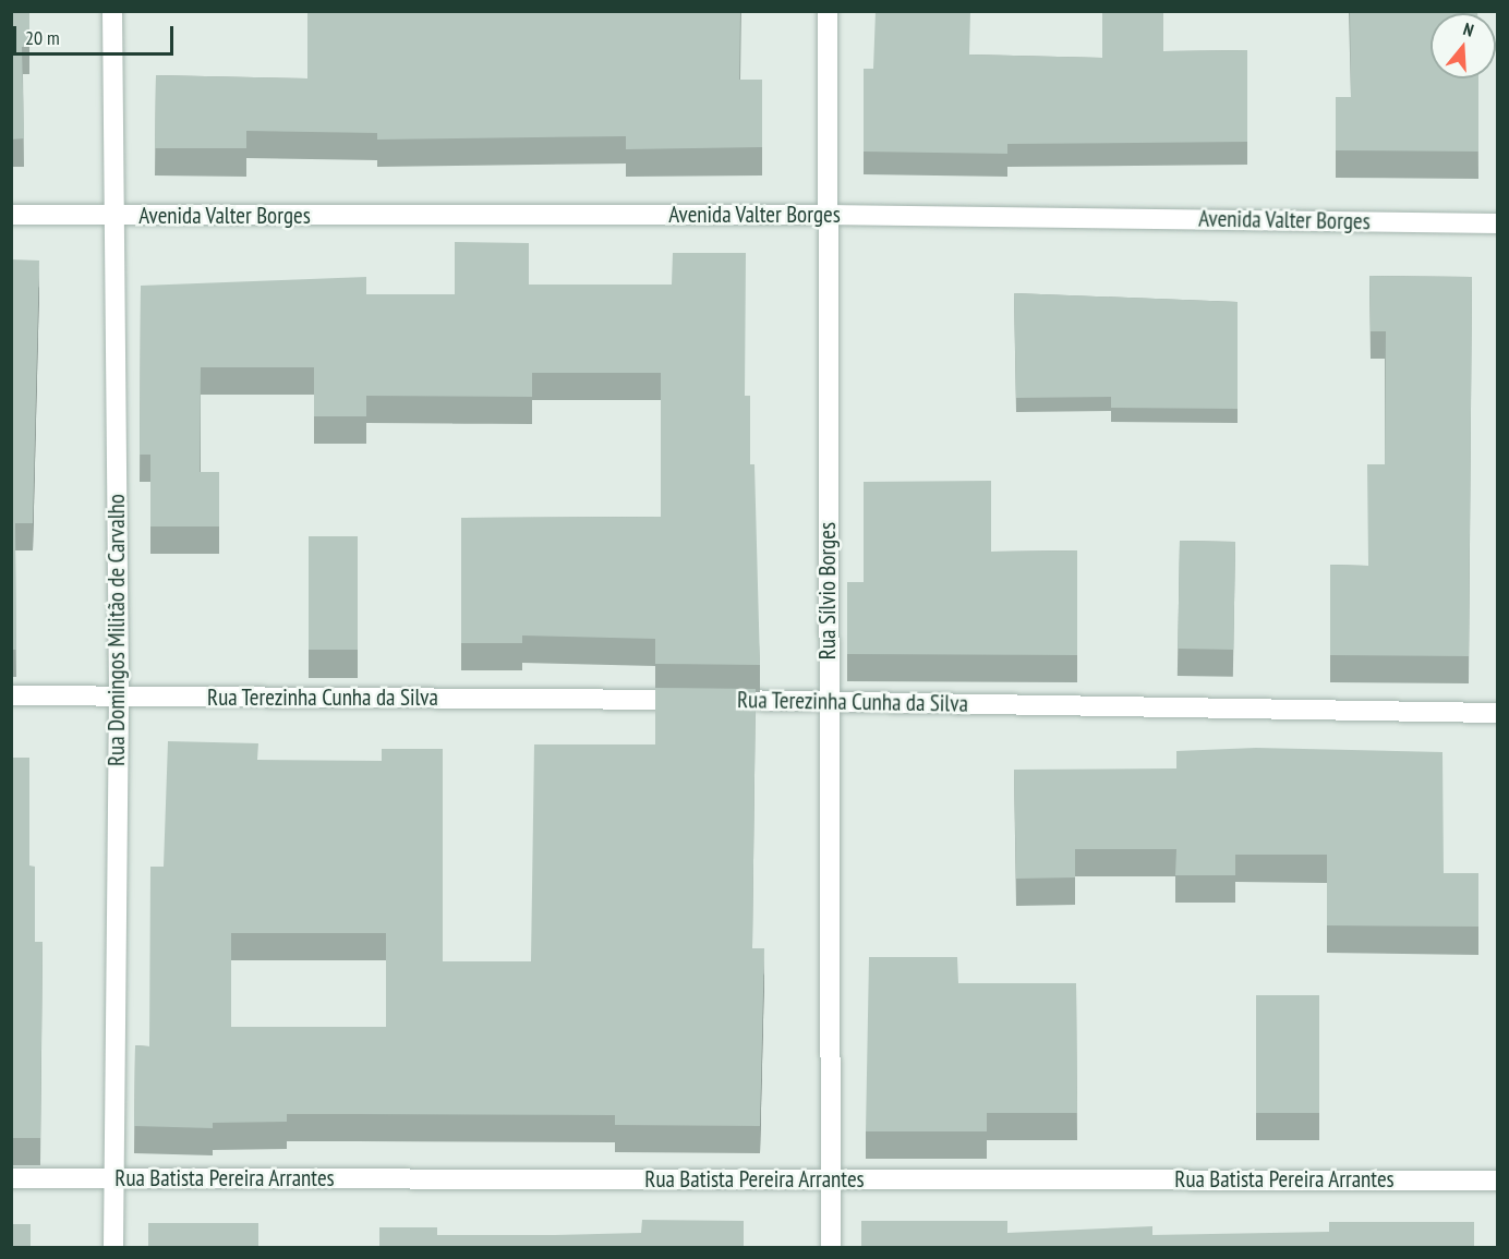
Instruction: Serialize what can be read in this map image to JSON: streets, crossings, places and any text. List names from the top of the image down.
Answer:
{
  "streets": {
    "street": [
      "Avenida Valter Borges",
      "Rua Sílvio Borges",
      "Rua Domingos Militão de Carvalho",
      "Rua Terezinha Cunha da Silva",
      "Rua Batista Pereira Arrantes"
    ]
  },
  "crossings": [
    ["Avenida Valter Borges", "Rua Sílvio Borges"],
    ["Avenida Valter Borges", "Rua Domingos Militão de Carvalho"],
    ["Rua Sílvio Borges", "Rua Terezinha Cunha da Silva"],
    ["Rua Sílvio Borges", "Rua Batista Pereira Arrantes"],
    ["Rua Domingos Militão de Carvalho", "Rua Terezinha Cunha da Silva"],
    ["Rua Domingos Militão de Carvalho", "Rua Batista Pereira Arrantes"]
  ],
  "scale_bar": "20 m",
  "north": "top"
}
